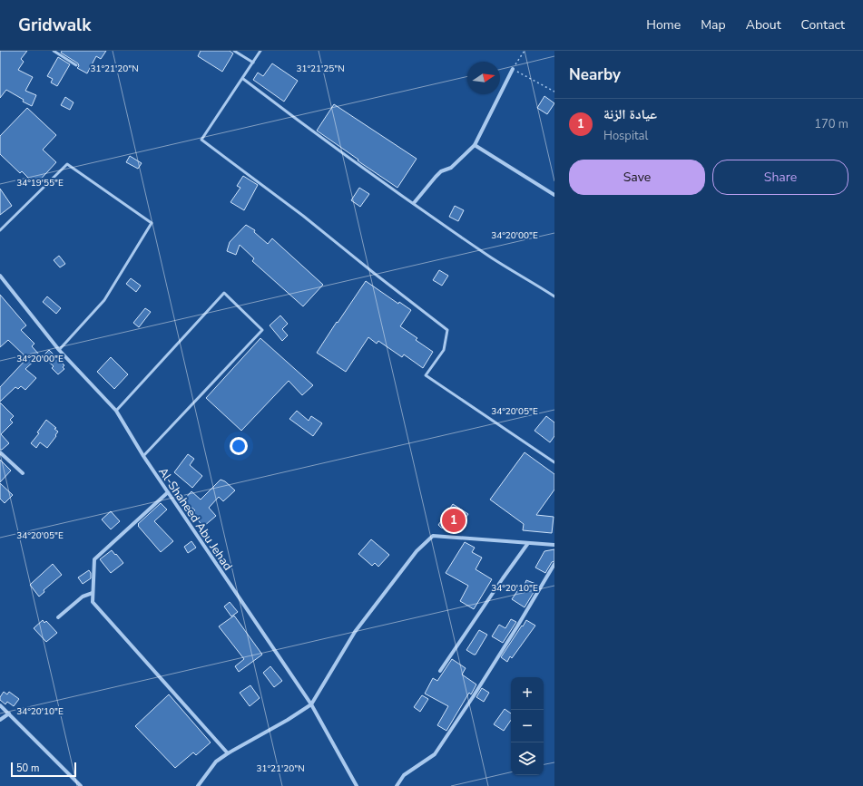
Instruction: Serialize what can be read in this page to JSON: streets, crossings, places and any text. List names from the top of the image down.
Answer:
{
  "streets": {
    "street": ["Al-Shaheed Abu Jehad"]
  },
  "scale_bar": "50 m",
  "north": "right",
  "page": {
    "header": "Gridwalk",
    "nav": [
      "Home",
      "Map",
      "About",
      "Contact"
    ],
    "heading": "Nearby",
    "list": [
      {
        "mark": "1",
        "name": "عيادة الزنة",
        "note": "Hospital",
        "value": "170 m"
      }
    ],
    "buttons": ["Save", "Share"],
    "pins": "1",
    "map_buttons": ["+", "−"],
    "scale": "50 m"
  },
  "coordinates": [
    "31°21'20\"N",
    "31°21'25\"N",
    "34°19'55\"E",
    "34°20'00\"E",
    "34°20'05\"E",
    "34°20'10\"E"
  ]
}
